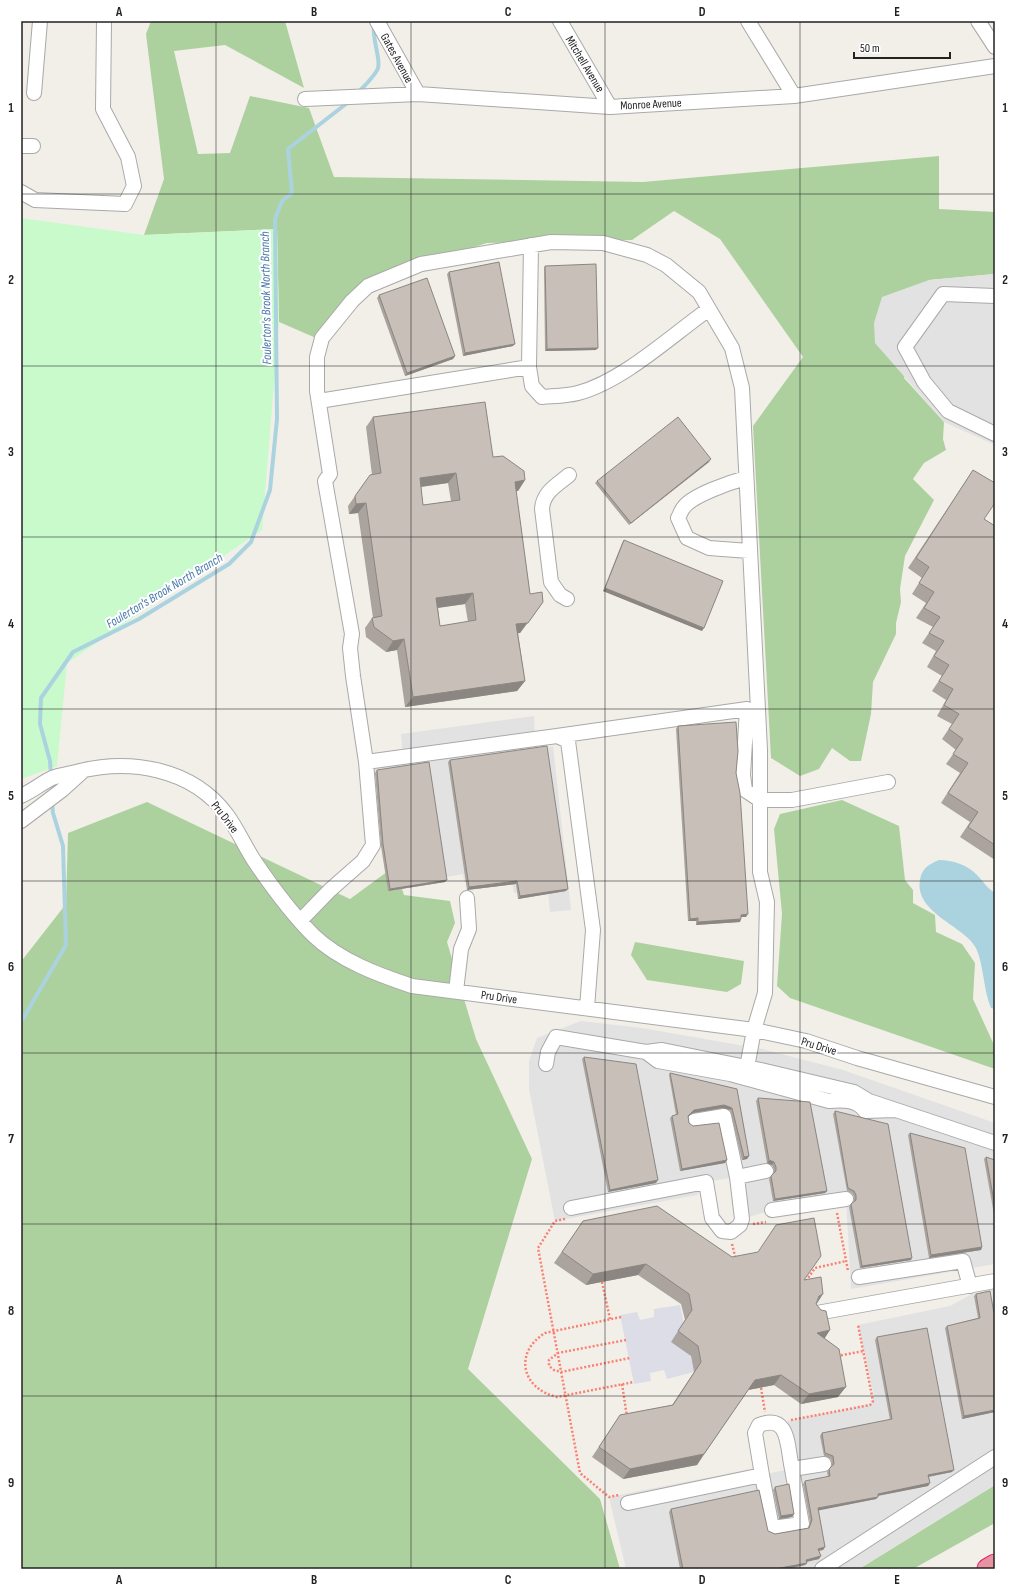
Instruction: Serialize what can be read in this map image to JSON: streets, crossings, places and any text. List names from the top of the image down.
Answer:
{
  "streets": {
    "street": [
      "Gates Avenue",
      "Mitchell Avenue",
      "Monroe Avenue",
      "Pru Drive"
    ]
  },
  "crossings": [
    ["Gates Avenue", "Monroe Avenue"],
    ["Mitchell Avenue", "Monroe Avenue"]
  ],
  "water": ["Foulerton's Brook North Branch"],
  "scale_bar": "50 m",
  "grid": {
    "columns": [
      "A",
      "B",
      "C",
      "D",
      "E"
    ],
    "rows": [
      "1",
      "2",
      "3",
      "4",
      "5",
      "6",
      "7",
      "8",
      "9"
    ]
  }
}
